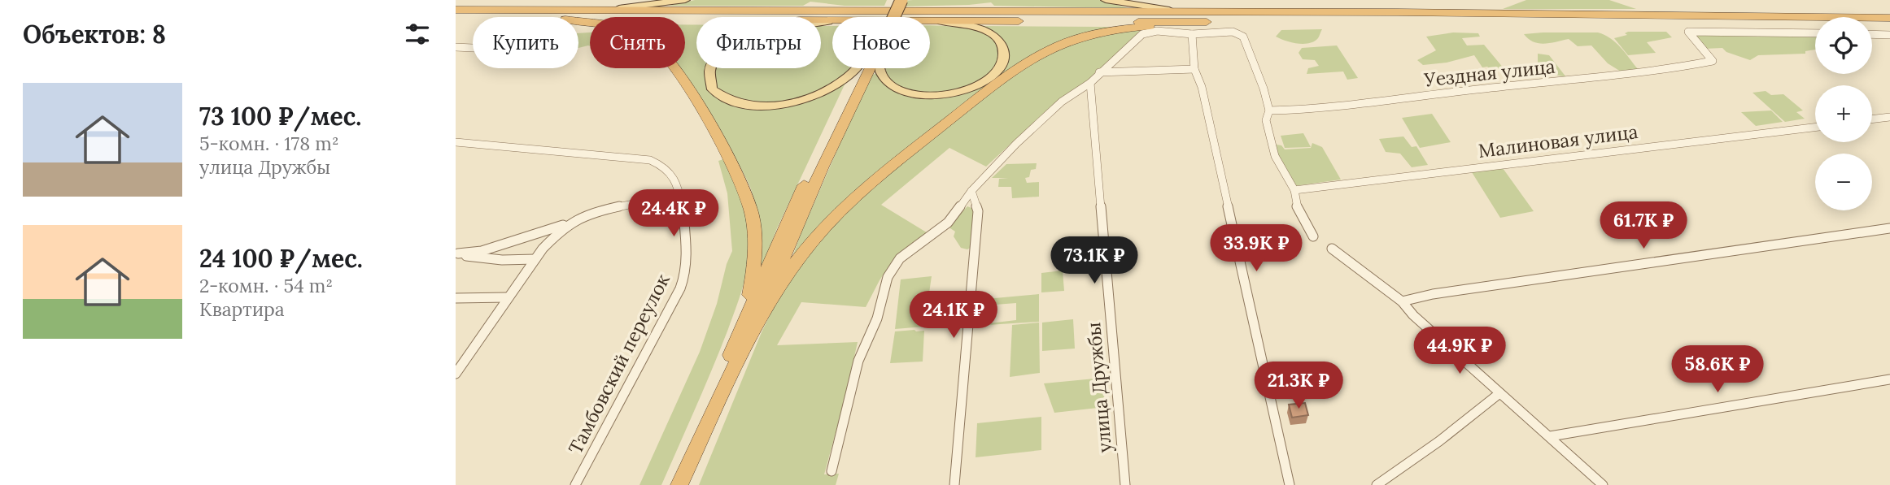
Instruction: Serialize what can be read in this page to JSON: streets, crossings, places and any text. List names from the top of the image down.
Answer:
{
  "streets": {
    "street": [
      "Уездная улица",
      "Малиновая улица",
      "Тамбовский переулок",
      "улица Дружбы"
    ]
  },
  "page": {
    "heading": "Объектов: 8",
    "map_buttons": ["+", "−"],
    "chip": [
      "Купить",
      "Снять",
      "Фильтры",
      "Новое"
    ],
    "list": [
      {
        "name": "73 100 ₽/мес.",
        "note": "5-комн. · 178 m² · улица Дружбы"
      },
      {
        "name": "24 100 ₽/мес.",
        "note": "2-комн. · 54 m² · Квартира"
      }
    ],
    "price": [
      "24.4K ₽",
      "61.7K ₽",
      "33.9K ₽",
      "73.1K ₽",
      "24.1K ₽",
      "44.9K ₽",
      "58.6K ₽",
      "21.3K ₽"
    ]
  }
}
